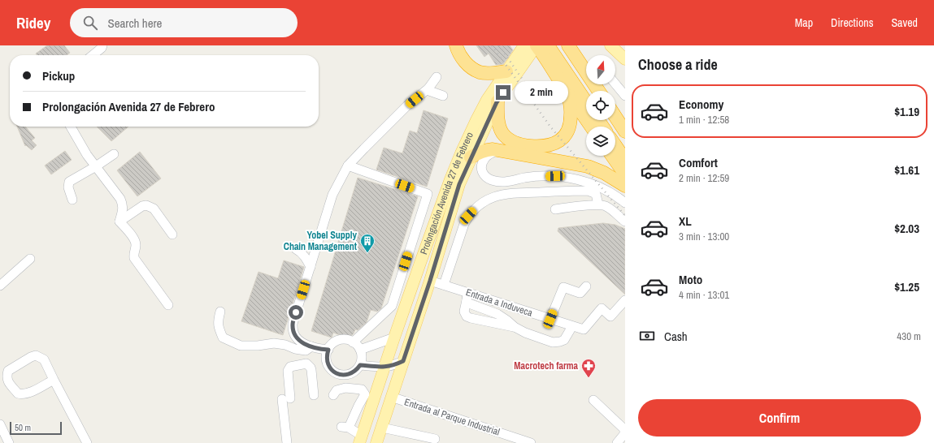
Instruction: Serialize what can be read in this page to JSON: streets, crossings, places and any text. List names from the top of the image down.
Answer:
{
  "streets": {
    "main road": ["Prolongación Avenida 27 de Febrero"],
    "street": ["Entrada a Induveca", "Entrada al Parque Industrial"]
  },
  "crossings": [
    ["Prolongación Avenida 27 de Febrero", "Entrada a Induveca"],
    ["Prolongación Avenida 27 de Febrero", "Entrada al Parque Industrial"]
  ],
  "places": {
    "building": ["Yobel Supply Chain Management"],
    "pharmacy": ["Macrotech farma"]
  },
  "scale_bar": "50 m",
  "north": "top",
  "page": {
    "header": "Ridey",
    "search": "Search here",
    "nav": ["Map", "Directions", "Saved"],
    "heading": "Choose a ride",
    "banner": ["Pickup", "Prolongación Avenida 27 de Febrero"],
    "bubble": "2 min",
    "list": [
      {
        "name": "Economy",
        "note": "1 min · 12:58",
        "value": "$1.19"
      },
      {
        "name": "Comfort",
        "note": "2 min · 12:59",
        "value": "$1.61"
      },
      {
        "name": "XL",
        "note": "3 min · 13:00",
        "value": "$2.03"
      },
      {
        "name": "Moto",
        "note": "4 min · 13:01",
        "value": "$1.25"
      }
    ],
    "pay": ["Cash", "430 m"],
    "buttons": "Confirm",
    "scale": "50 m"
  }
}
